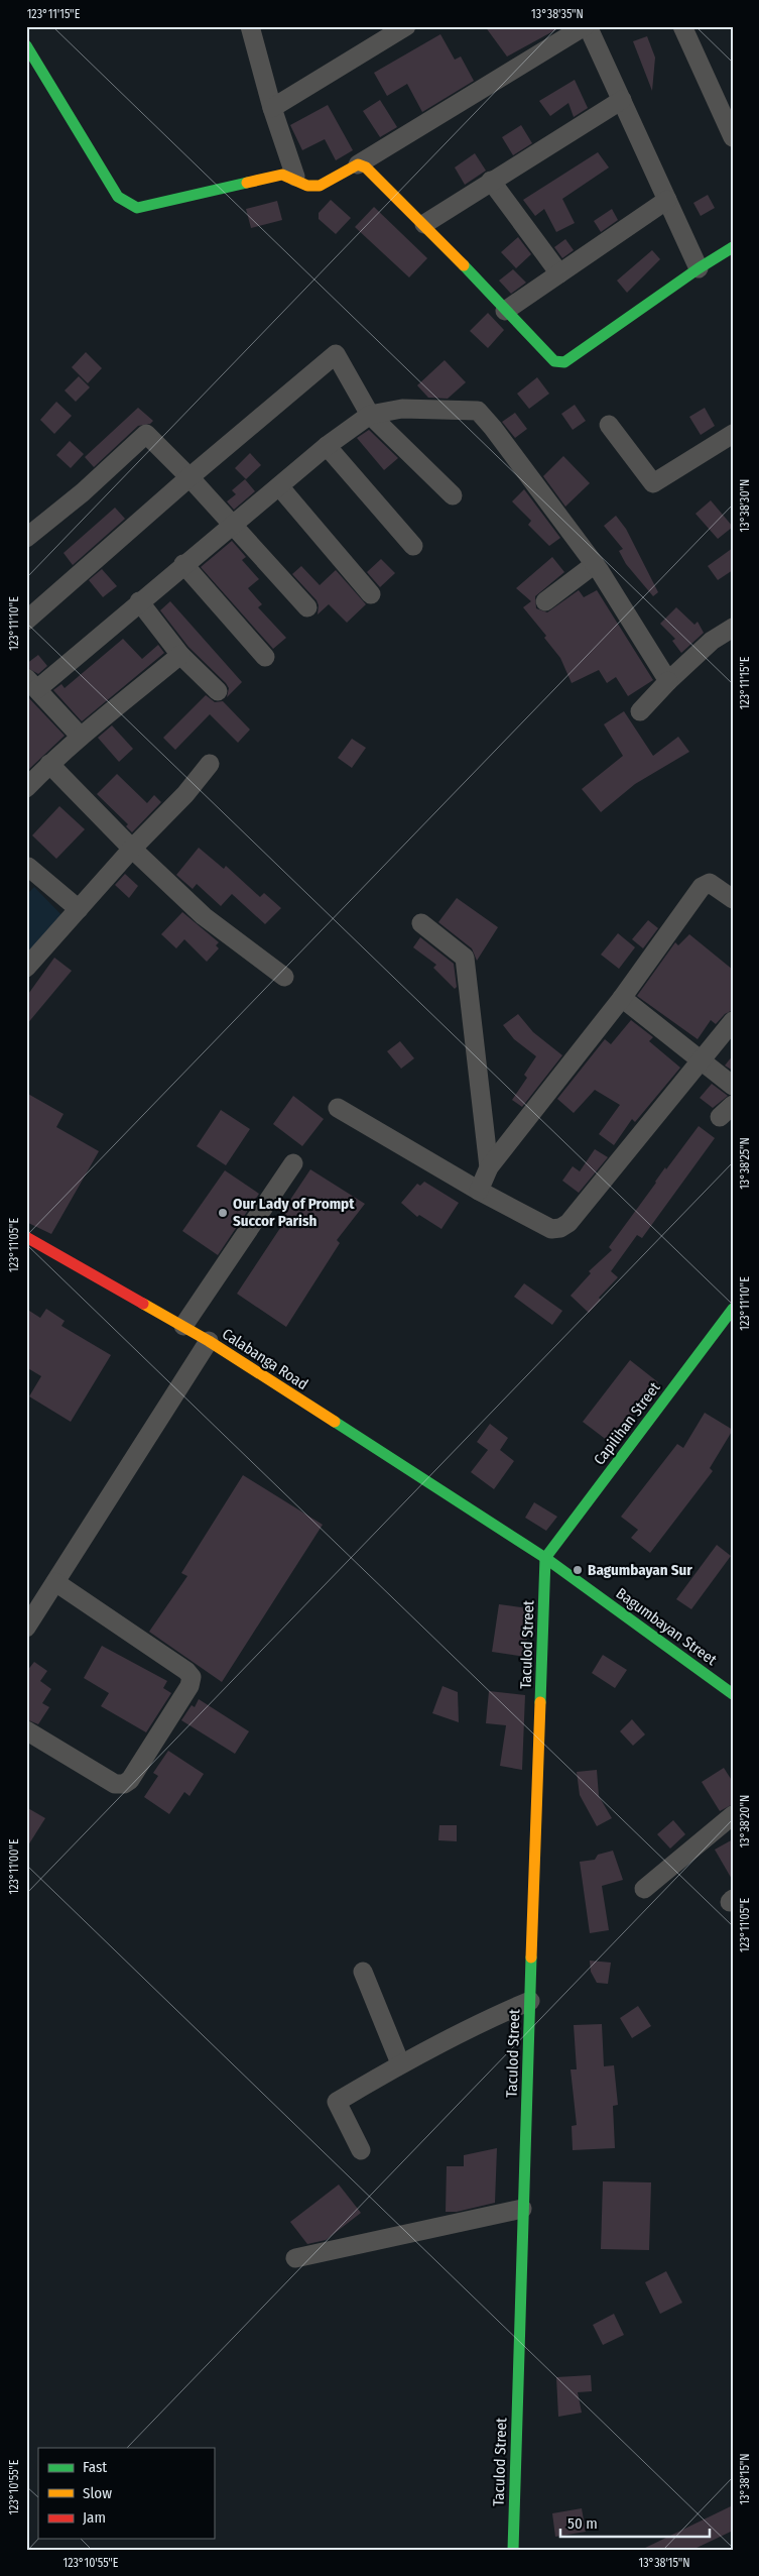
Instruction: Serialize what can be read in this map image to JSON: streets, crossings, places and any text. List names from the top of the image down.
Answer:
{
  "streets": {
    "street": [
      "Calabanga Road",
      "Capilihan Street",
      "Bagumbayan Street",
      "Taculod Street"
    ]
  },
  "crossings": [
    ["Calabanga Road", "Bagumbayan Street"],
    ["Capilihan Street", "Bagumbayan Street"],
    ["Capilihan Street", "Taculod Street"],
    ["Bagumbayan Street", "Taculod Street"]
  ],
  "places": ["Our Lady of Prompt Succor Parish", "Bagumbayan Sur"],
  "legend": ["Fast", "Slow", "Jam"],
  "scale_bar": "50 m",
  "coordinates": [
    "123°11'15\"E",
    "13°38'35\"N",
    "13°38'30\"N",
    "123°11'10\"E",
    "13°38'25\"N",
    "123°11'05\"E",
    "13°38'20\"N",
    "123°11'00\"E",
    "13°38'15\"N",
    "123°10'55\"E"
  ]
}
